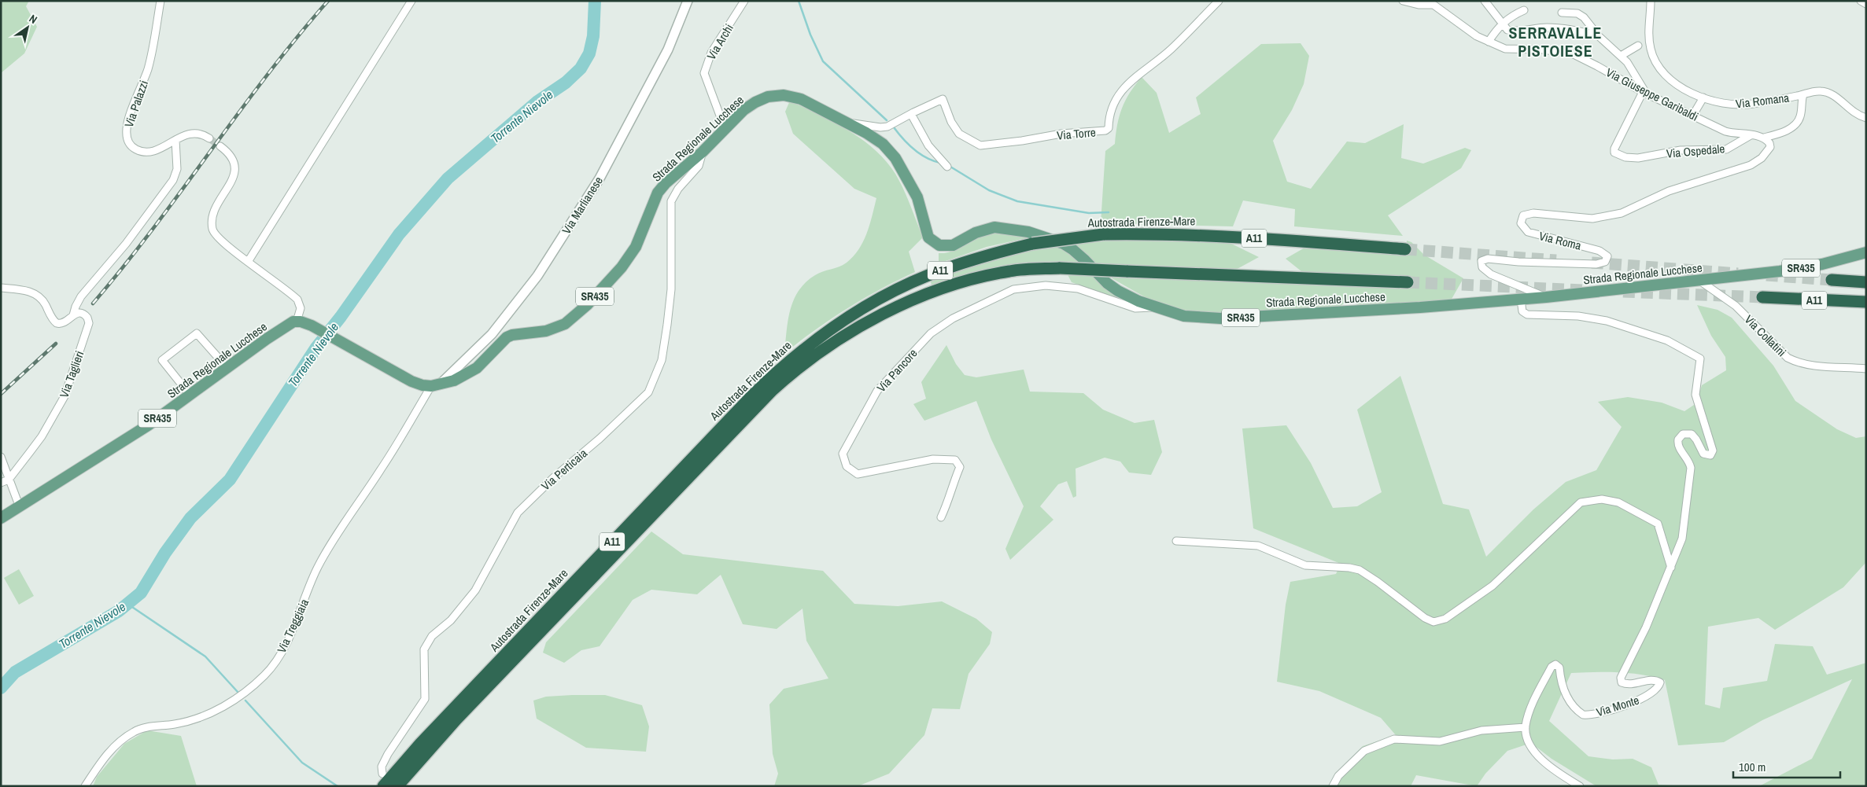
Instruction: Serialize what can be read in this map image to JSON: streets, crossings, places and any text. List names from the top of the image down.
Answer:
{
  "streets": {
    "highway": ["Autostrada Firenze-Mare", "A11"],
    "main road": ["Strada Regionale Lucchese", "SR435"],
    "street": [
      "Via Archi",
      "Via Giuseppe Garibaldi",
      "Via Romana",
      "Via Palazzi",
      "Via Torre",
      "Via Ospedale",
      "Via Marlianese",
      "Via Roma",
      "Via Collatini",
      "Via Pancore",
      "Via Taglieri",
      "Via Perticaia",
      "Via Treggiaia",
      "Via Monte"
    ]
  },
  "crossings": [
    ["Via Archi", "Strada Regionale Lucchese"],
    ["Via Giuseppe Garibaldi", "Via Ospedale"],
    ["Via Giuseppe Garibaldi", "Via Roma"],
    ["Strada Regionale Lucchese", "Via Marlianese"],
    ["Strada Regionale Lucchese", "Via Roma"],
    ["Strada Regionale Lucchese", "Via Collatini"],
    ["Strada Regionale Lucchese", "Via Pancore"],
    ["Strada Regionale Lucchese", "Via Perticaia"],
    ["Strada Regionale Lucchese", "Via Treggiaia"],
    ["Strada Regionale Lucchese", "Via Monte"],
    ["Via Marlianese", "Via Treggiaia"]
  ],
  "districts": ["SERRAVALLE PISTOIESE"],
  "water": ["Torrente Nievole"],
  "scale_bar": "100 m",
  "north": "top right"
}
